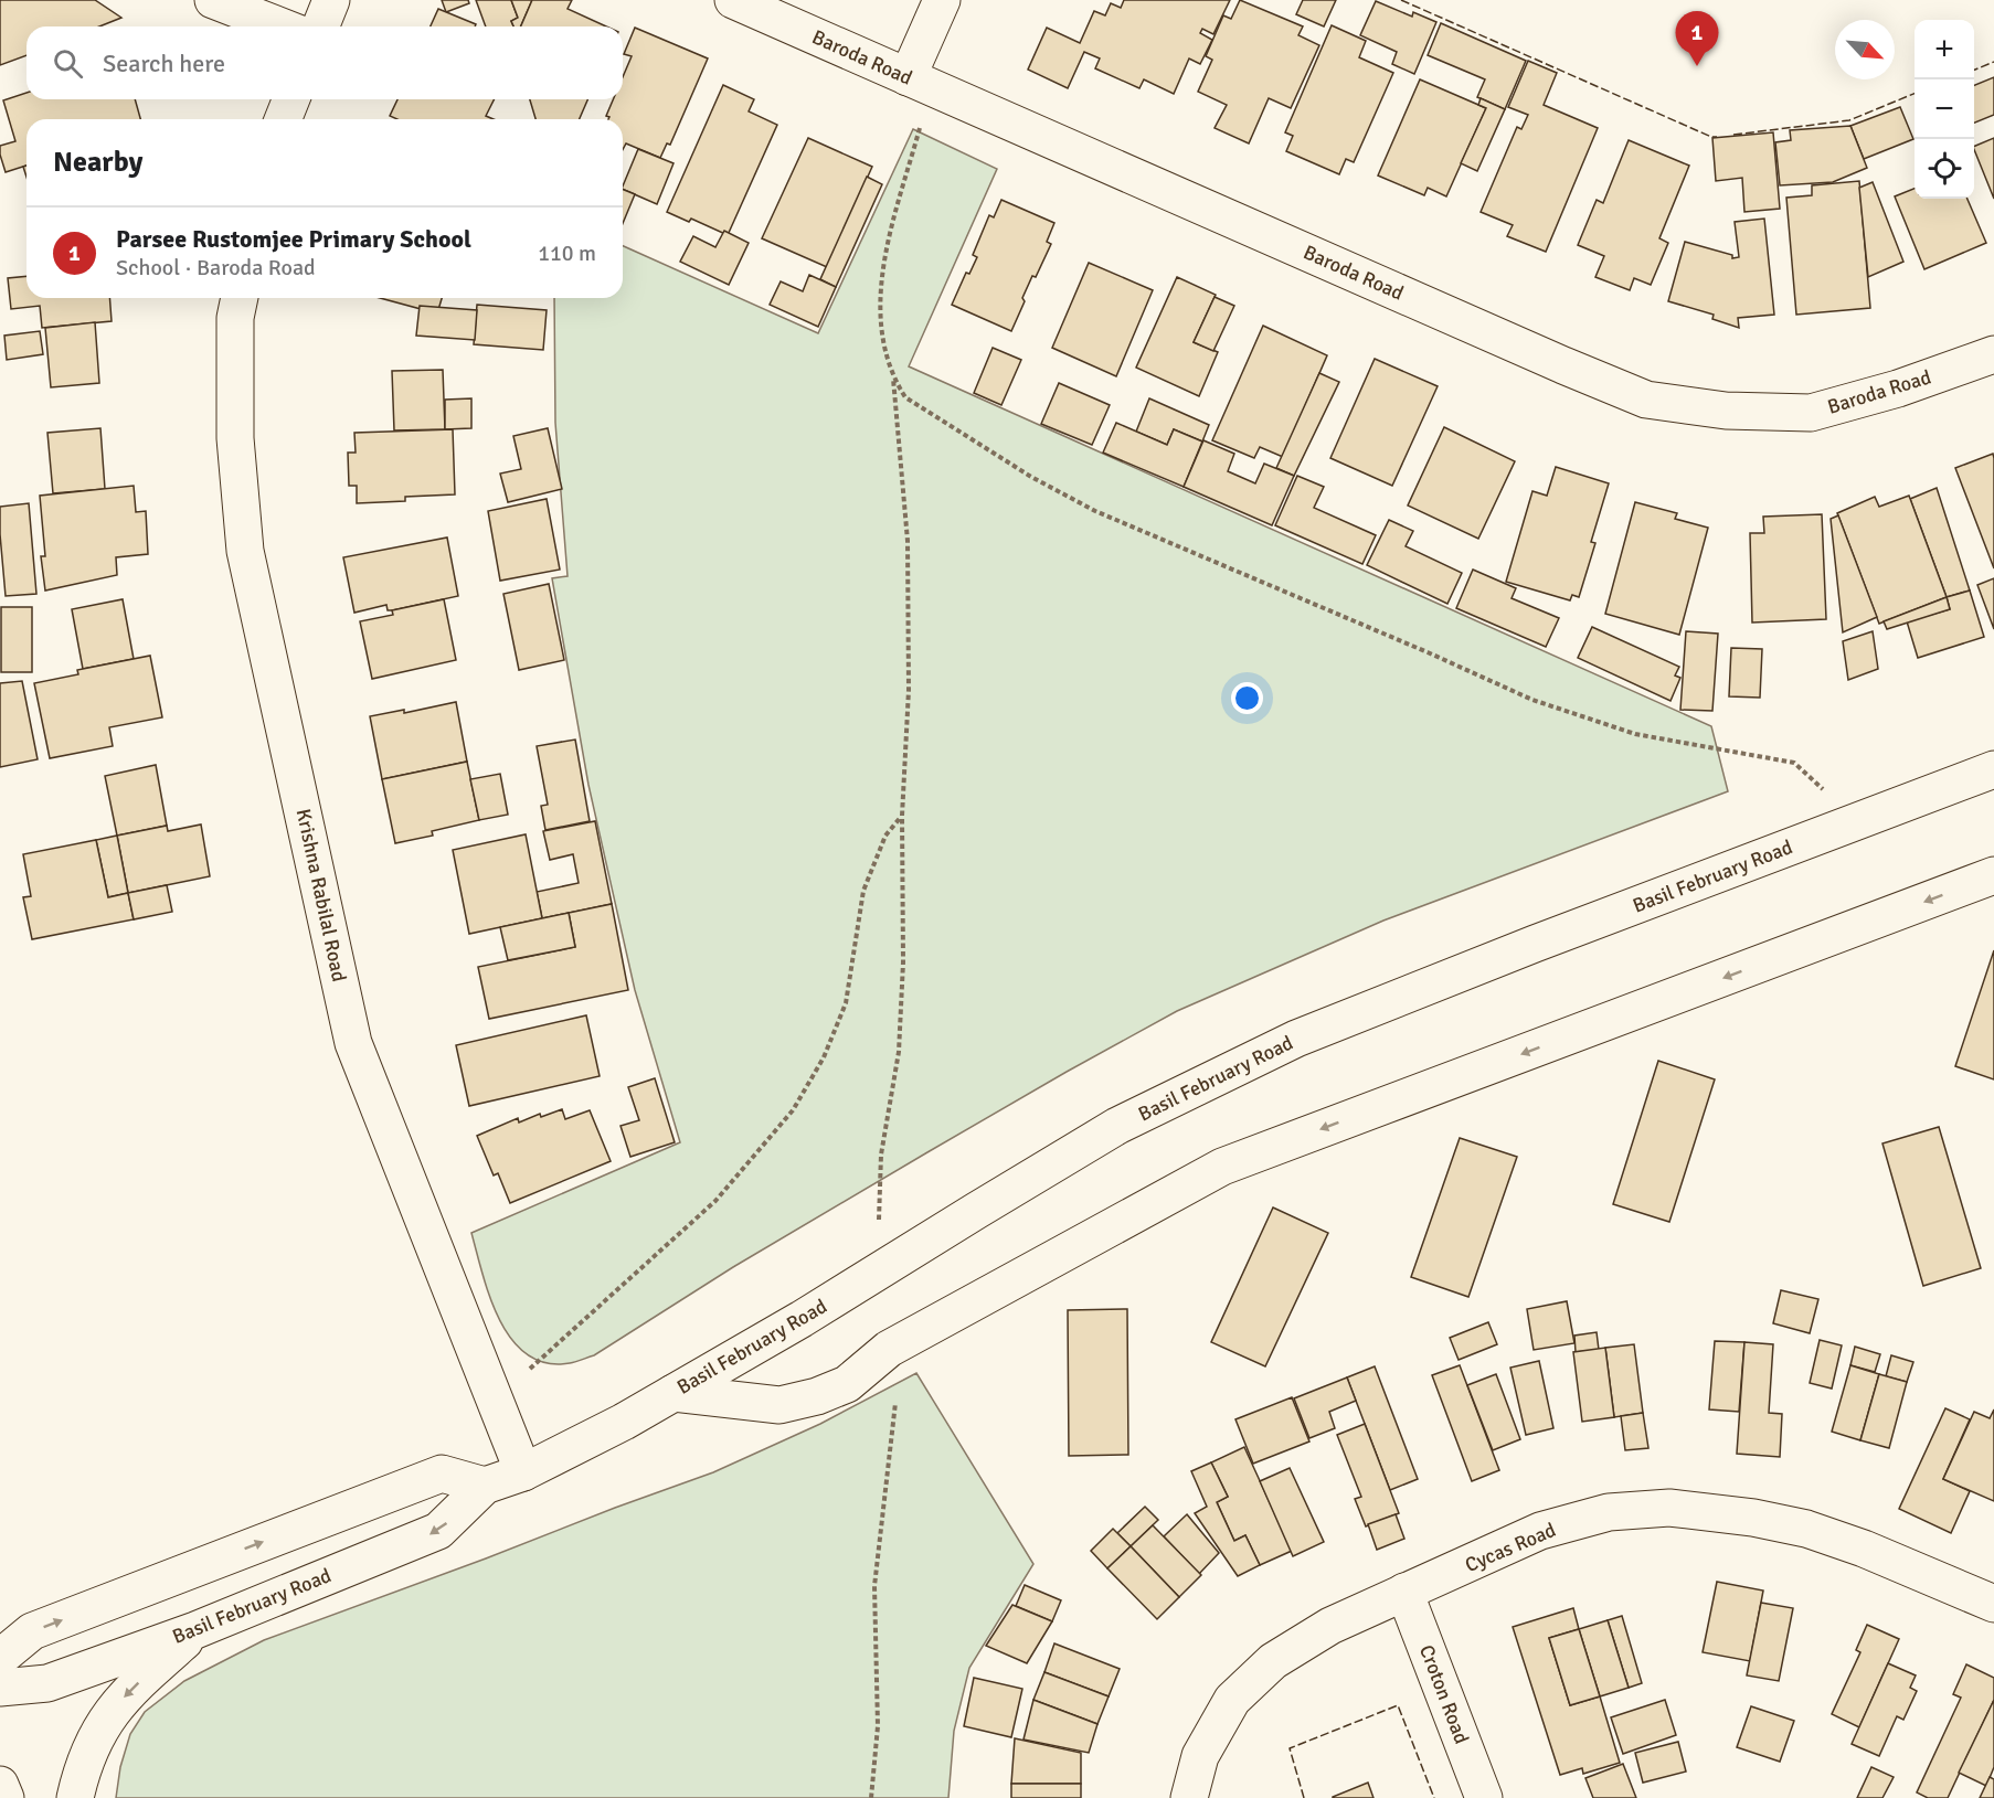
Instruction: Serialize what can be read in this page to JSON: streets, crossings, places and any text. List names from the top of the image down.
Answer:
{
  "streets": {
    "street": [
      "Baroda Road",
      "Basil February Road",
      "Krishna Rabilal Road",
      "Cycas Road",
      "Croton Road"
    ]
  },
  "crossings": [
    ["Basil February Road", "Krishna Rabilal Road"],
    ["Cycas Road", "Croton Road"]
  ],
  "north": "bottom right",
  "page": {
    "pins": "1",
    "map_buttons": ["+", "−"],
    "search": "Search here",
    "heading": "Nearby",
    "list": [
      {
        "mark": "1",
        "name": "Parsee Rustomjee Primary School",
        "note": "School · Baroda Road",
        "value": "110 m"
      }
    ]
  }
}
